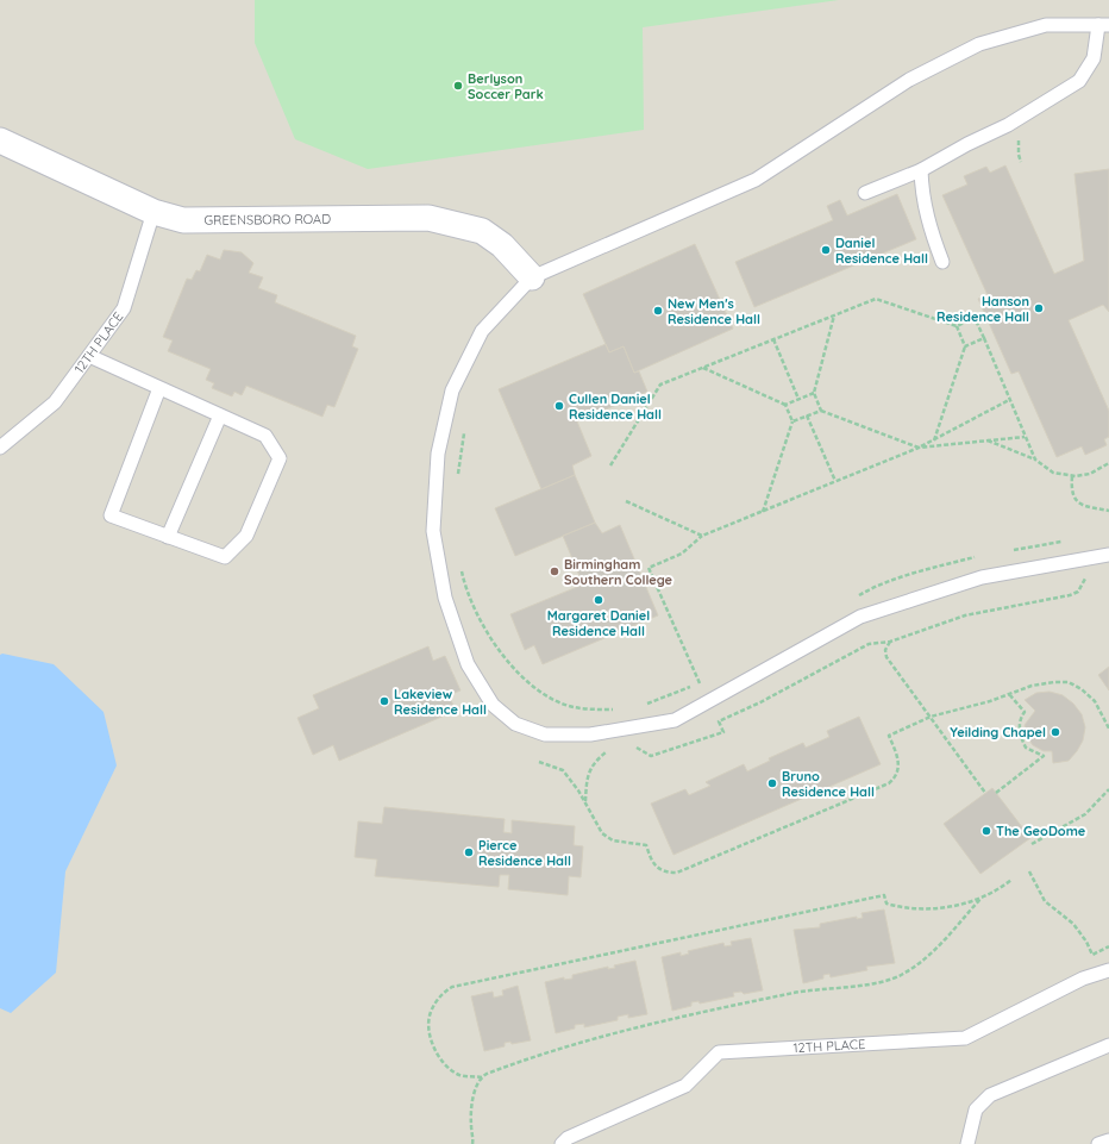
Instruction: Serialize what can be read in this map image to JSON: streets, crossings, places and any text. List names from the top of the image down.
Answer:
{
  "streets": {
    "street": ["GREENSBORO ROAD"],
    "lane": ["12TH PLACE"]
  },
  "crossings": [
    ["GREENSBORO ROAD", "12TH PLACE"]
  ],
  "places": [
    "Berlyson Soccer Park",
    "Daniel Residence Hall",
    "Hanson Residence Hall",
    "New Men's Residence Hall",
    "Cullen Daniel Residence Hall",
    "Birmingham Southern College",
    "Margaret Daniel Residence Hall",
    "Lakeview Residence Hall",
    "Yeilding Chapel",
    "Bruno Residence Hall",
    "The GeoDome",
    "Pierce Residence Hall"
  ]
}
